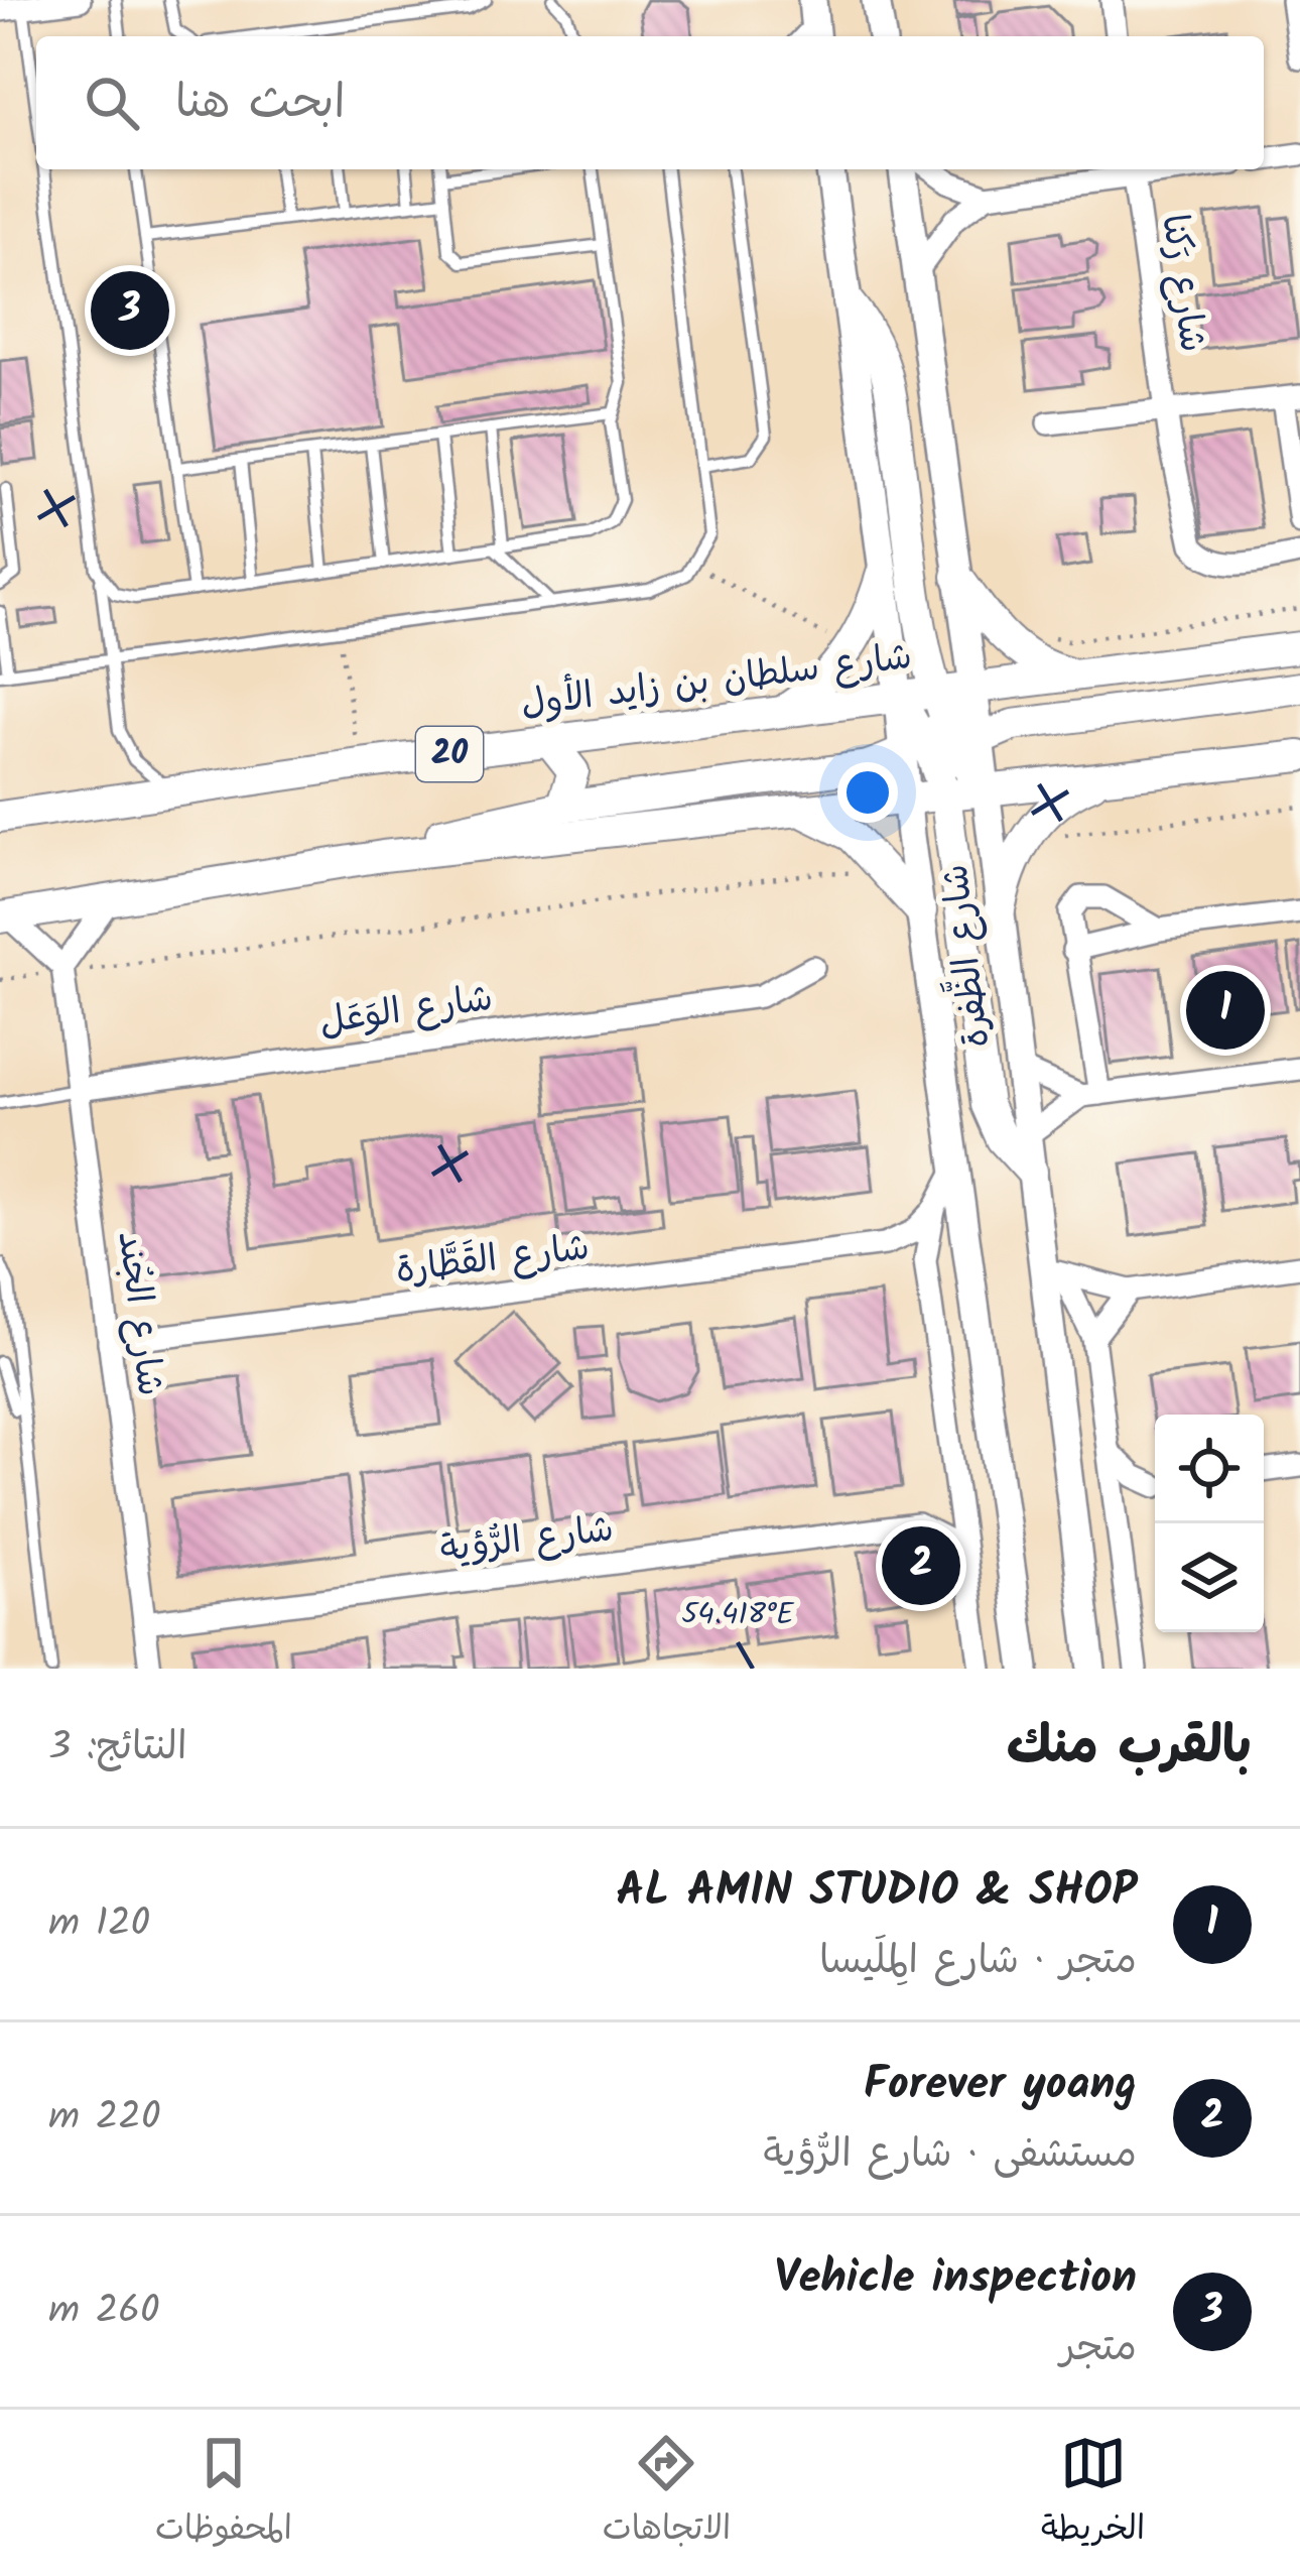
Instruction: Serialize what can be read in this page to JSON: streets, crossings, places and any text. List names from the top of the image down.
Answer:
{
  "streets": {
    "main road": ["شارع سلطان بن زايد الأول", "20", "شارع الظَّفرة"],
    "street": [
      "شارع رَكنا",
      "شارع الوَعَل",
      "شارع القَطَّارة",
      "شارع الجُند",
      "شارع الرُّؤية"
    ]
  },
  "crossings": [
    ["شارع الوَعَل", "شارع الجُند"],
    ["شارع القَطَّارة", "شارع الجُند"],
    ["شارع الجُند", "شارع الرُّؤية"]
  ],
  "page": {
    "search": "ابحث هنا",
    "pins": ["3", "1", "2"],
    "heading": ["بالقرب منك", "النتائج: 3"],
    "list": [
      {
        "mark": "1",
        "name": "AL AMIN STUDIO & SHOP",
        "note": "متجر · شارع المِلَيسا",
        "value": "120 m"
      },
      {
        "mark": "2",
        "name": "Forever yoang",
        "note": "مستشفى · شارع الرُّؤية",
        "value": "220 m"
      },
      {
        "mark": "3",
        "name": "Vehicle inspection",
        "note": "متجر",
        "value": "260 m"
      }
    ],
    "nav": ["الخريطة", "الاتجاهات", "المحفوظات"]
  },
  "coordinates": ["54.418°E"]
}
